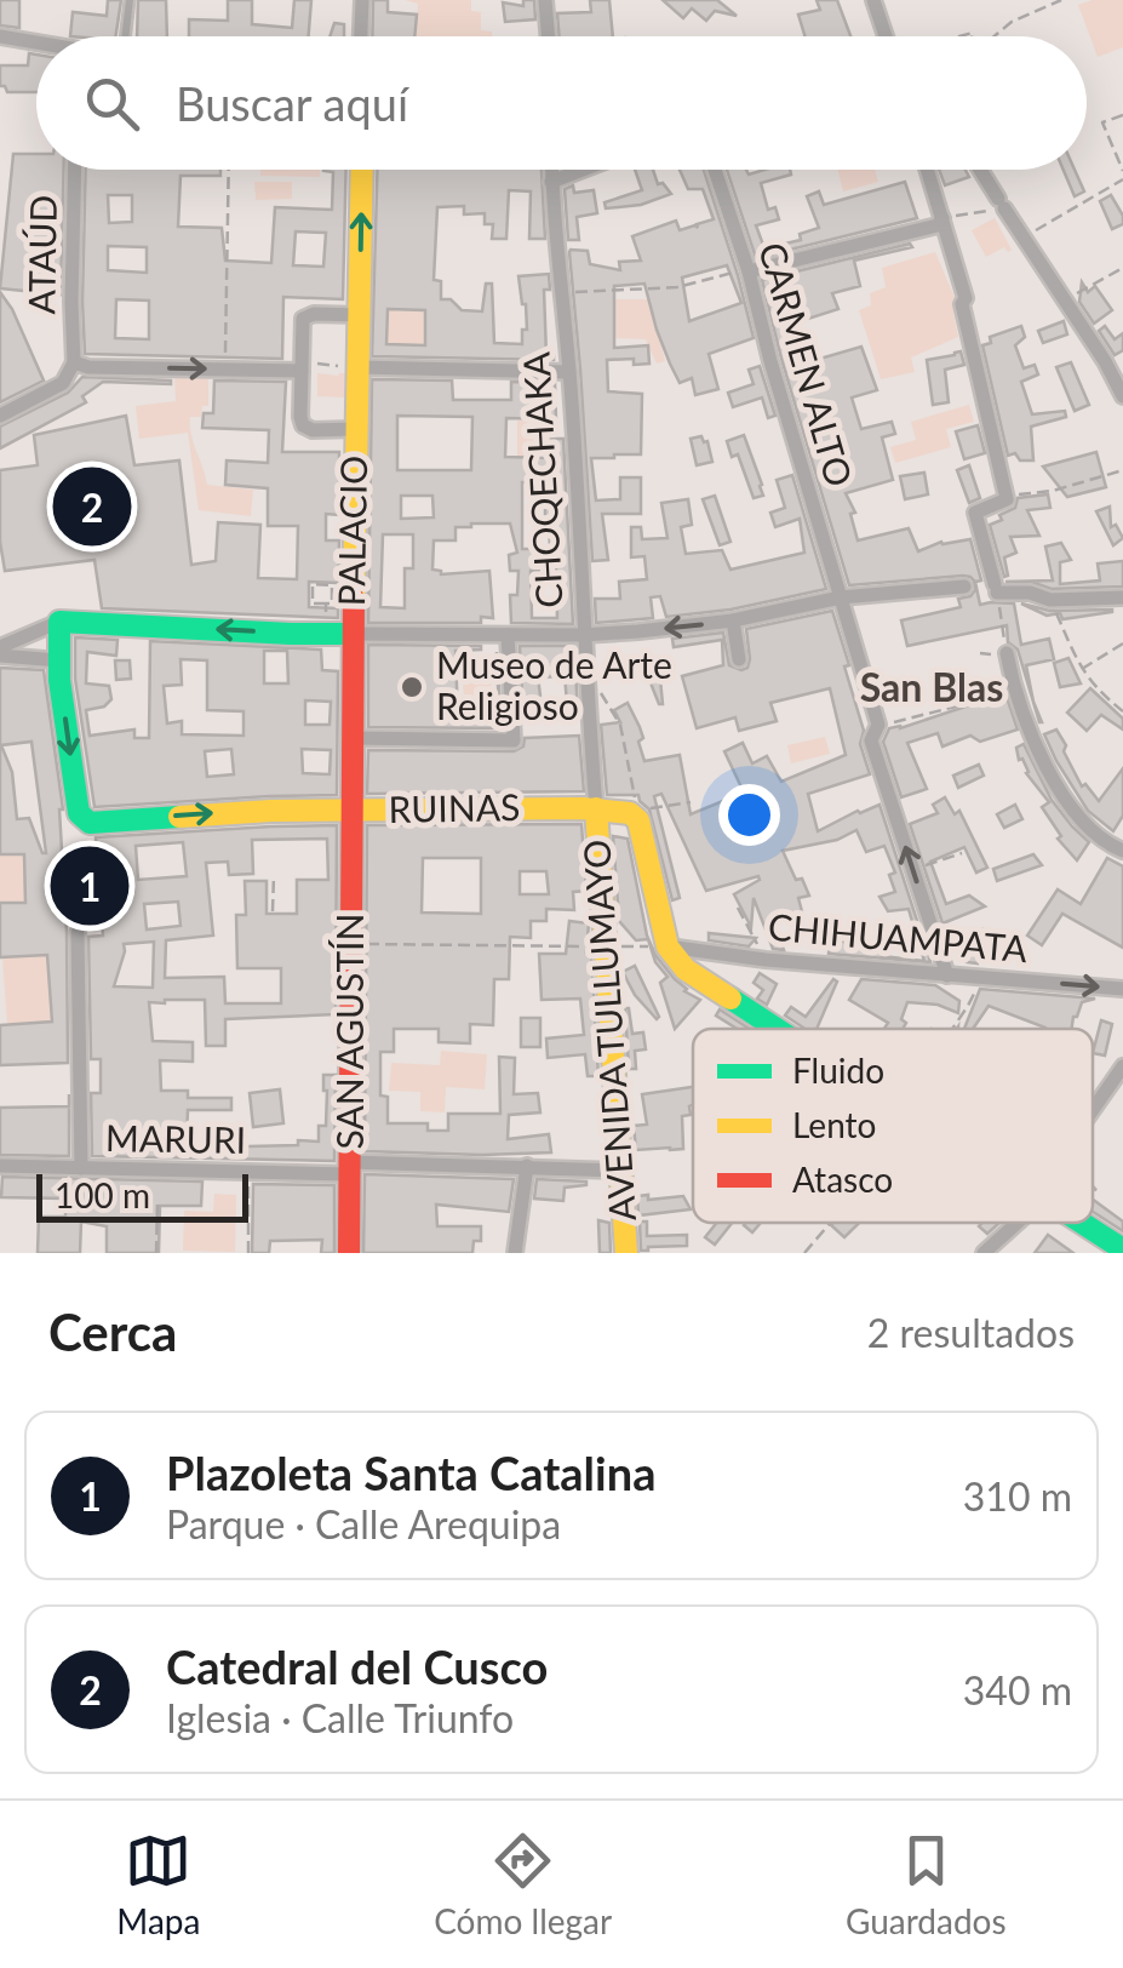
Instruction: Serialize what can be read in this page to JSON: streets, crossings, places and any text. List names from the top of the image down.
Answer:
{
  "streets": {
    "street": [
      "ATAÚD",
      "CARMEN ALTO",
      "CHOQECHAKA",
      "PALACIO",
      "RUINAS",
      "CHIHUAMPATA",
      "AVENIDA TULLUMAYO",
      "SAN AGUSTÍN",
      "MARURI"
    ]
  },
  "crossings": [
    ["CARMEN ALTO", "CHIHUAMPATA"],
    ["CHOQECHAKA", "RUINAS"],
    ["CHOQECHAKA", "AVENIDA TULLUMAYO"],
    ["PALACIO", "SAN AGUSTÍN"],
    ["RUINAS", "AVENIDA TULLUMAYO"],
    ["RUINAS", "SAN AGUSTÍN"],
    ["AVENIDA TULLUMAYO", "MARURI"],
    ["SAN AGUSTÍN", "MARURI"]
  ],
  "districts": ["San Blas"],
  "places": ["Museo de Arte Religioso"],
  "legend": ["Fluido", "Lento", "Atasco"],
  "scale_bar": "100 m",
  "page": {
    "search": "Buscar aquí",
    "pins": ["2", "1"],
    "scale": "100 m",
    "heading": ["Cerca", "2 resultados"],
    "list": [
      {
        "mark": "1",
        "name": "Plazoleta Santa Catalina",
        "note": "Parque · Calle Arequipa",
        "value": "310 m"
      },
      {
        "mark": "2",
        "name": "Catedral del Cusco",
        "note": "Iglesia · Calle Triunfo",
        "value": "340 m"
      }
    ],
    "nav": ["Mapa", "Cómo llegar", "Guardados"]
  }
}
